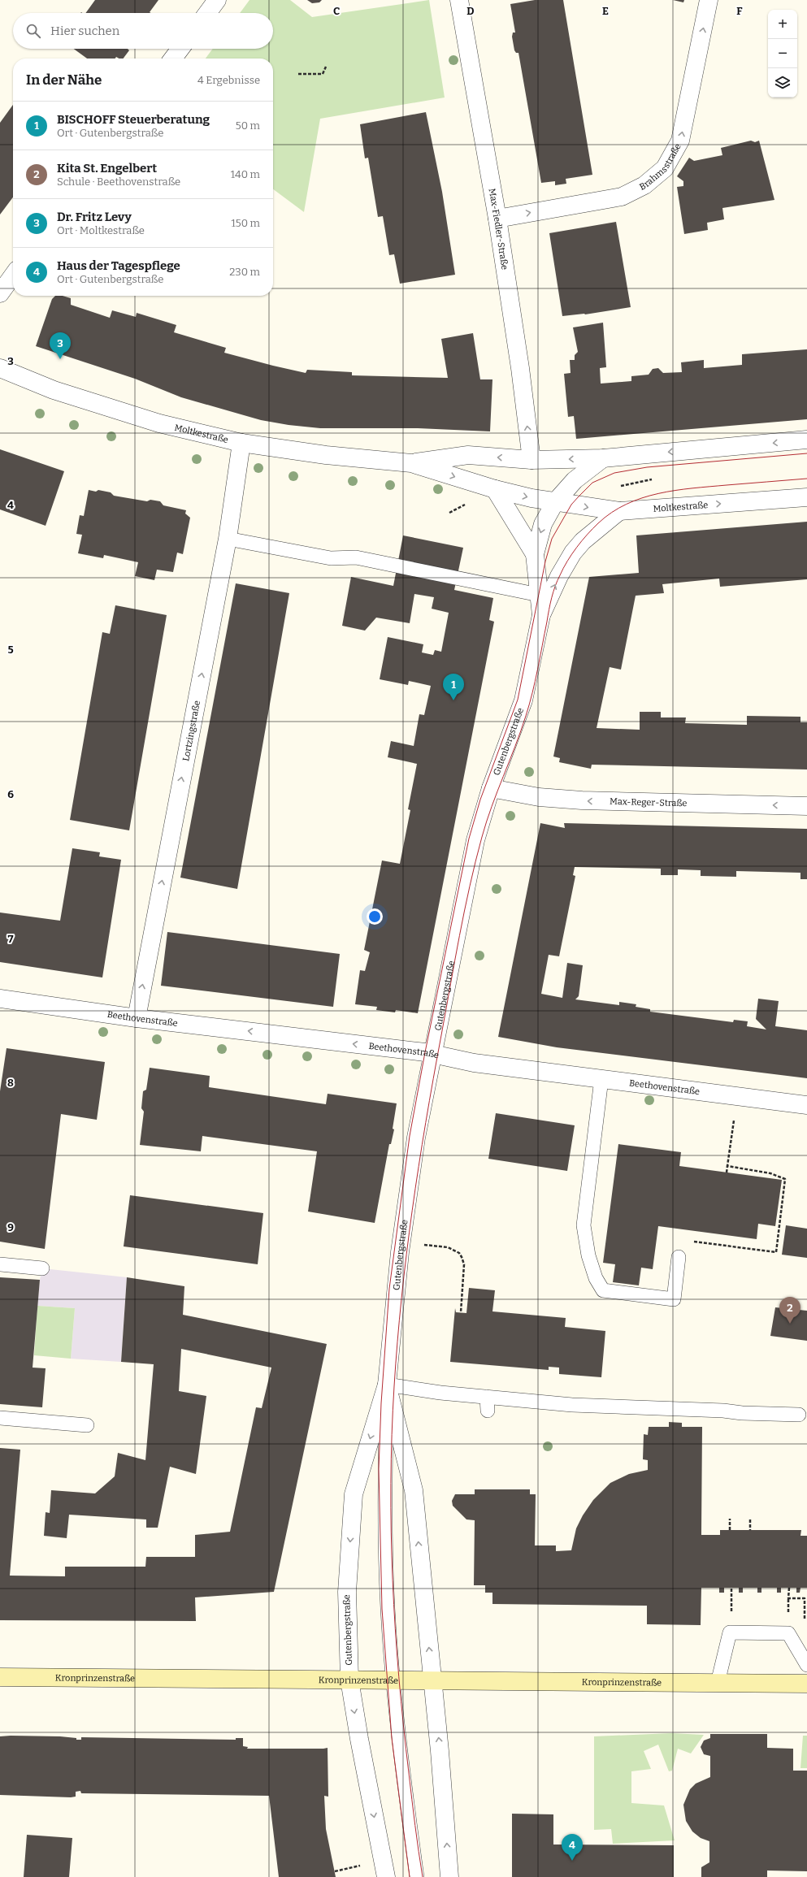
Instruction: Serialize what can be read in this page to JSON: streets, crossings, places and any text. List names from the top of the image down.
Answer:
{
  "streets": {
    "main road": ["Kronprinzenstraße"],
    "street": [
      "Brahmsstraße",
      "Max-Fiedler-Straße",
      "Moltkestraße",
      "Lortzingstraße",
      "Gutenbergstraße",
      "Max-Reger-Straße",
      "Beethovenstraße"
    ]
  },
  "crossings": [
    ["Brahmsstraße", "Max-Fiedler-Straße"],
    ["Max-Fiedler-Straße", "Moltkestraße"],
    ["Moltkestraße", "Lortzingstraße"],
    ["Moltkestraße", "Gutenbergstraße"],
    ["Lortzingstraße", "Beethovenstraße"],
    ["Gutenbergstraße", "Max-Reger-Straße"],
    ["Gutenbergstraße", "Beethovenstraße"],
    ["Gutenbergstraße", "Kronprinzenstraße"]
  ],
  "one_way": [
    "Brahmsstraße",
    "Max-Fiedler-Straße",
    "Lortzingstraße",
    "Max-Reger-Straße",
    "Beethovenstraße"
  ],
  "page": {
    "map_buttons": ["+", "−"],
    "search": "Hier suchen",
    "heading": ["In der Nähe", "4 Ergebnisse"],
    "list": [
      {
        "mark": "1",
        "name": "BISCHOFF Steuerberatung",
        "note": "Ort · Gutenbergstraße",
        "value": "50 m"
      },
      {
        "mark": "2",
        "name": "Kita St. Engelbert",
        "note": "Schule · Beethovenstraße",
        "value": "140 m"
      },
      {
        "mark": "3",
        "name": "Dr. Fritz Levy",
        "note": "Ort · Moltkestraße",
        "value": "150 m"
      },
      {
        "mark": "4",
        "name": "Haus der Tagespflege",
        "note": "Ort · Gutenbergstraße",
        "value": "230 m"
      }
    ],
    "pins": [
      "3",
      "1",
      "2",
      "4"
    ]
  },
  "grid": {
    "columns": [
      "C",
      "D",
      "E",
      "F"
    ],
    "rows": [
      "3",
      "4",
      "5",
      "6",
      "7",
      "8",
      "9"
    ]
  }
}
